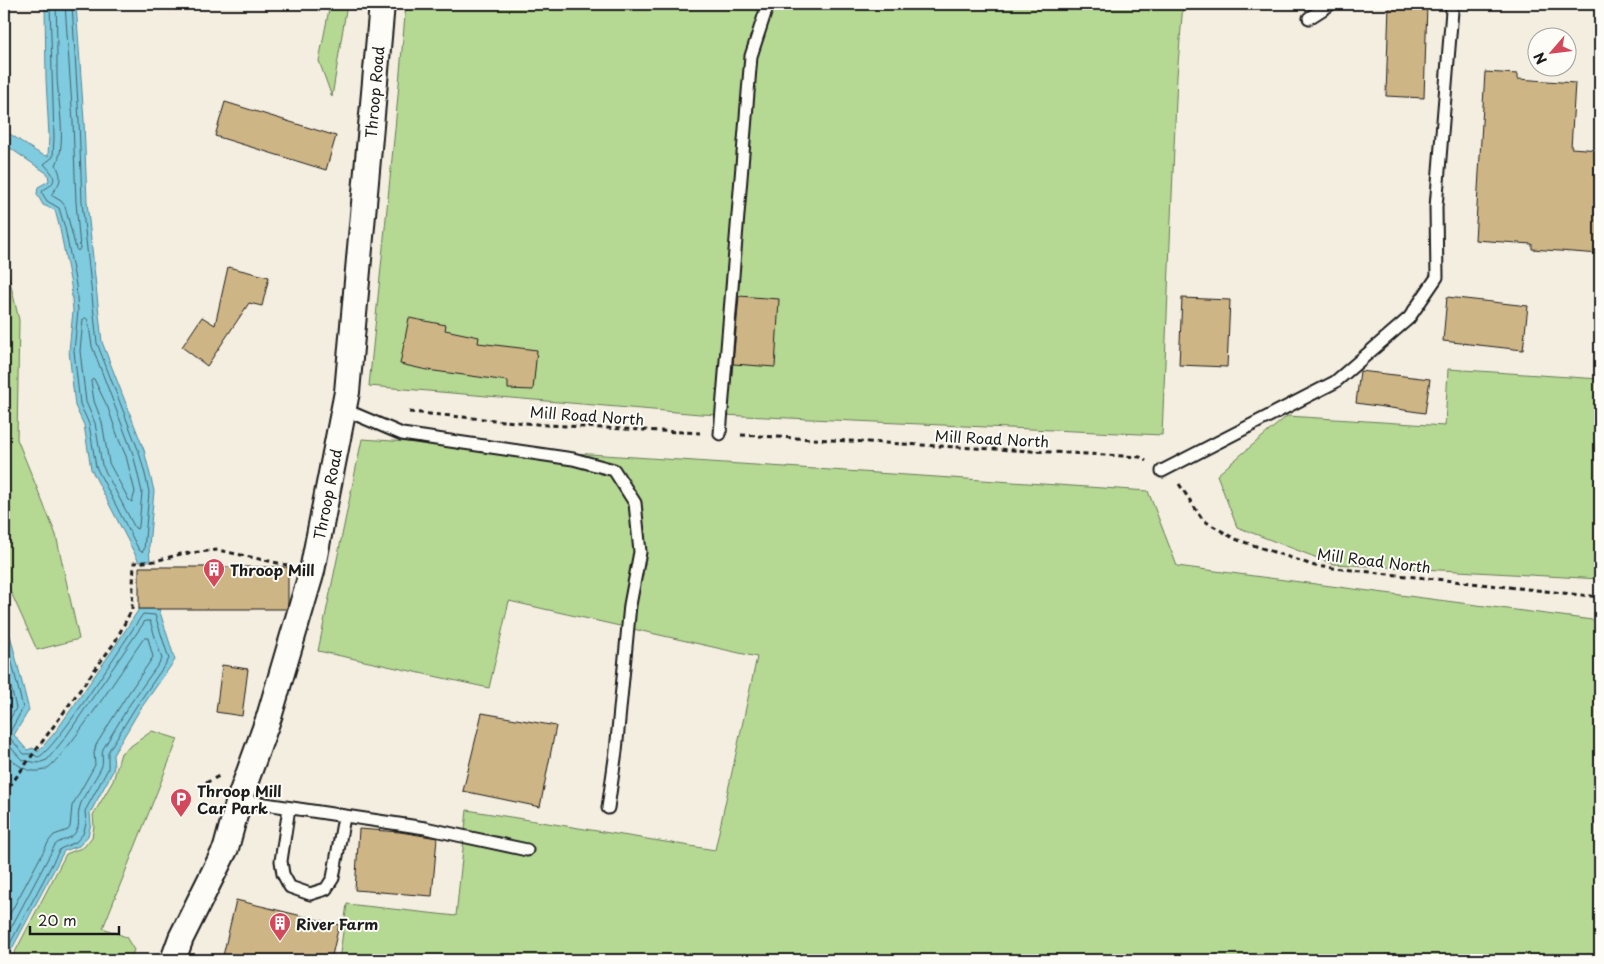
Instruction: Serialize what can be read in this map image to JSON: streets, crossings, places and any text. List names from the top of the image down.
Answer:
{
  "streets": {
    "street": ["Throop Road"],
    "path": ["Mill Road North"]
  },
  "places": {
    "building": ["Throop Mill", "River Farm"],
    "parking": ["Throop Mill Car Park"]
  },
  "scale_bar": "20 m",
  "north": "bottom left"
}
